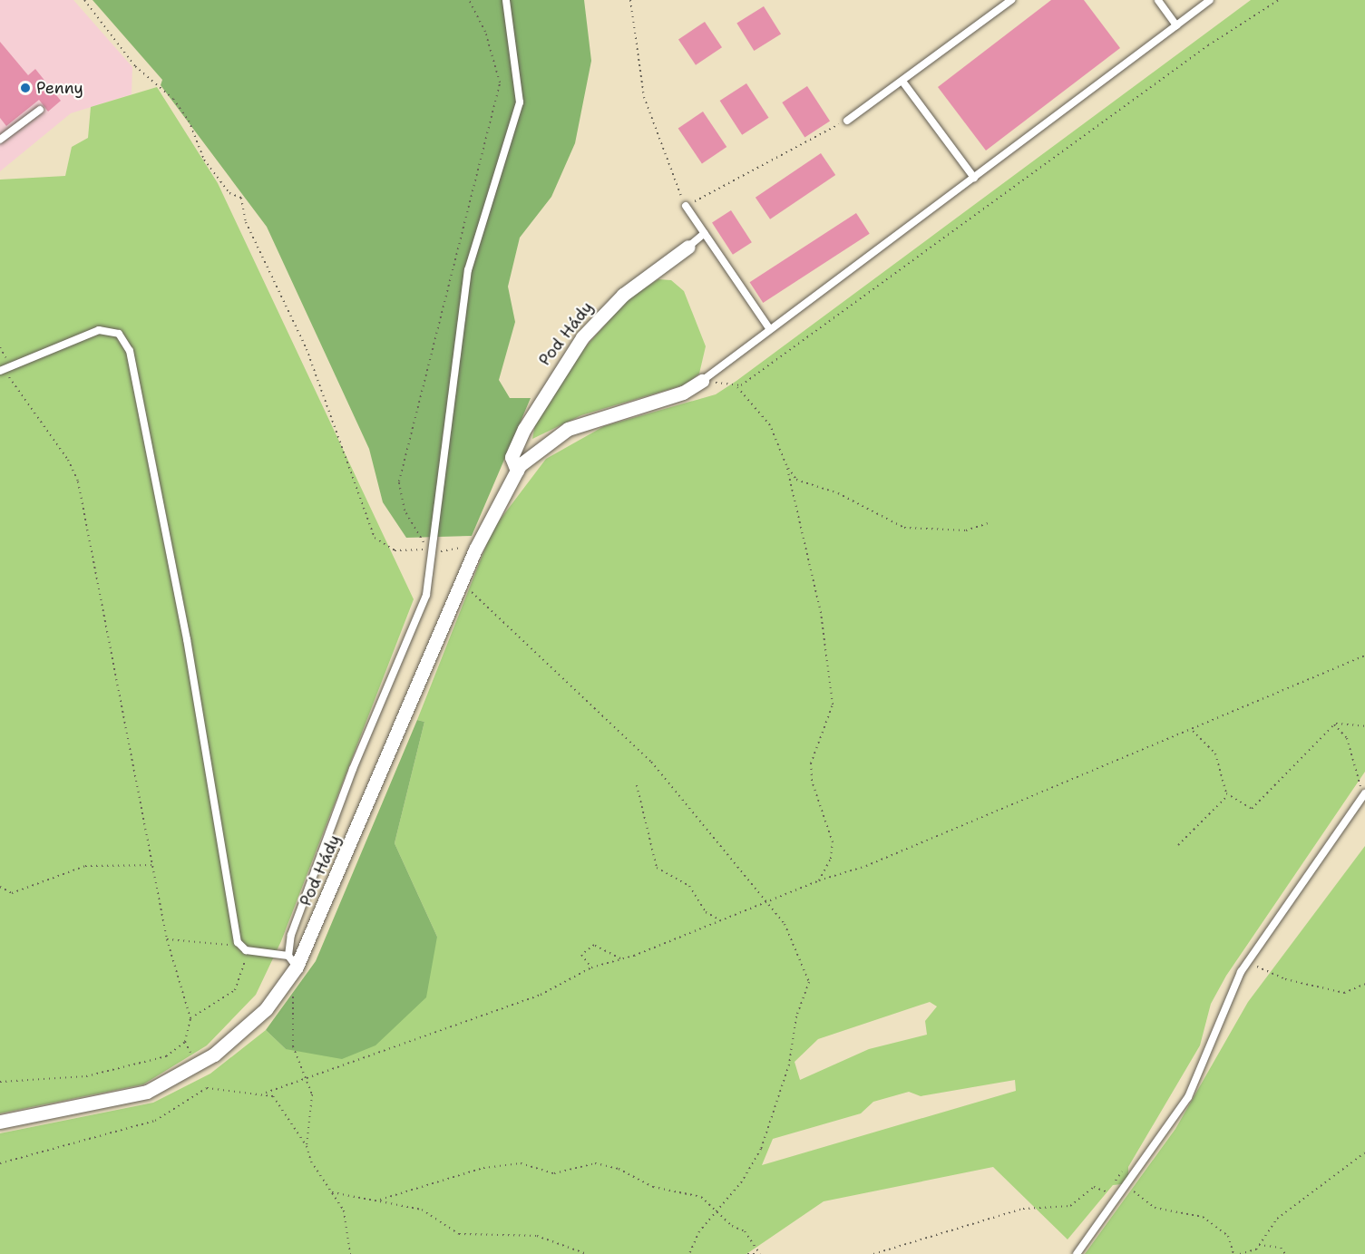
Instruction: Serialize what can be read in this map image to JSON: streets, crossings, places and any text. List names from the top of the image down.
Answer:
{
  "streets": {
    "street": ["Pod Hády"]
  },
  "places": ["Penny"]
}
